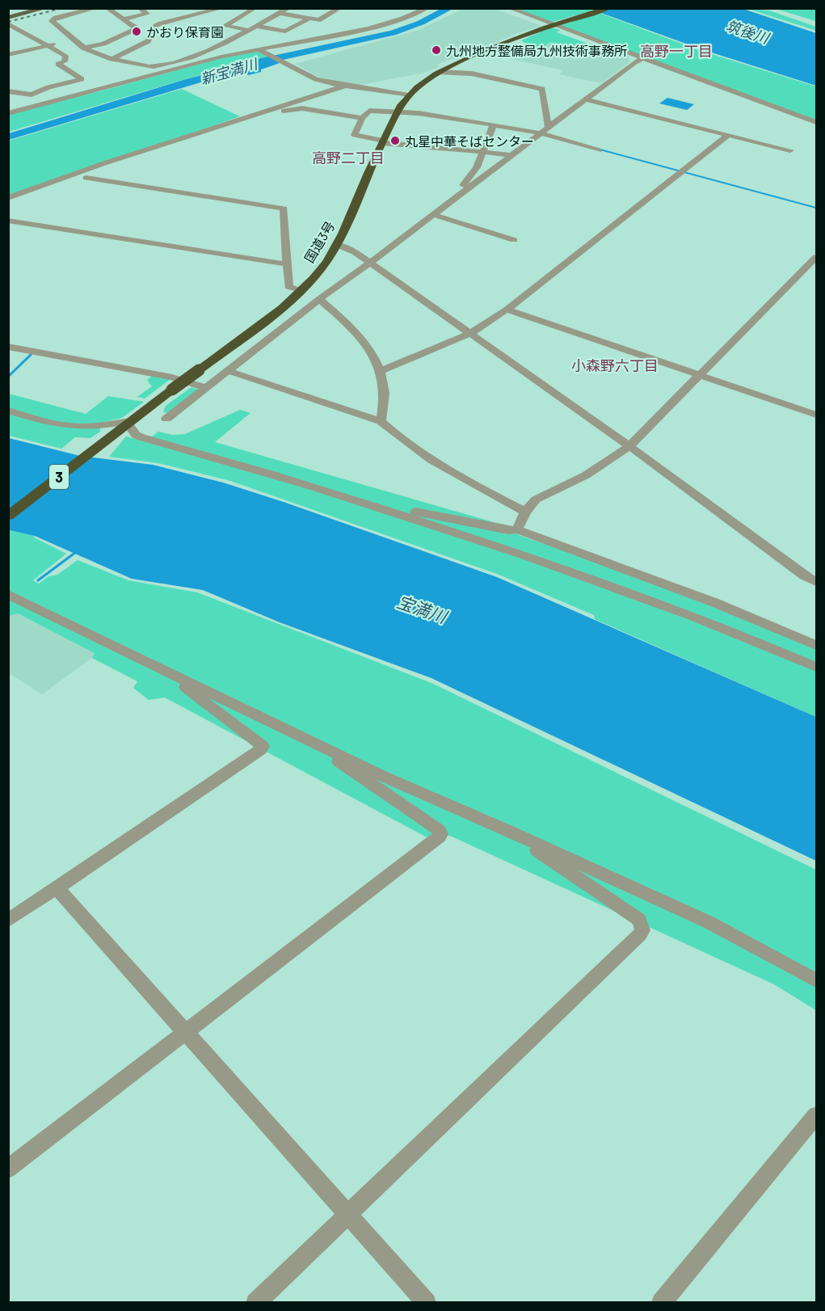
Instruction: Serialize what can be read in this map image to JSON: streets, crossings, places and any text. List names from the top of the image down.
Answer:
{
  "streets": {
    "highway": ["国道3号", "3"]
  },
  "districts": ["高野一丁目", "高野二丁目", "小森野六丁目"],
  "water": ["筑後川", "新宝満川", "宝満川"],
  "places": ["かおり保育園", "九州地方整備局九州技術事務所", "丸星中華そばセンター"]
}
